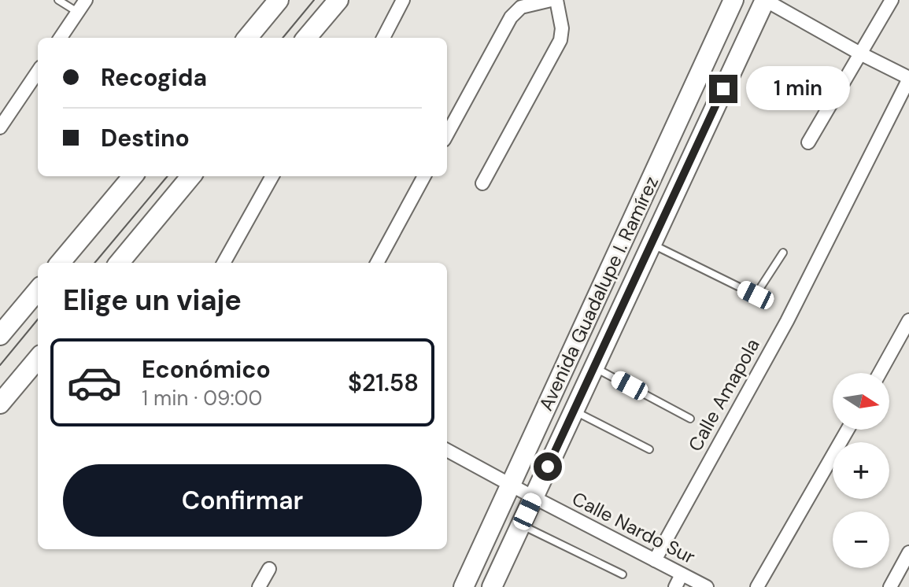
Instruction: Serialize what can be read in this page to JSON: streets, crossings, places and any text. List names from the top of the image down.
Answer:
{
  "streets": {
    "main road": ["Avenida Guadalupe I. Ramírez"],
    "street": ["Calle Amapola", "Calle Nardo Sur"]
  },
  "crossings": [
    ["Avenida Guadalupe I. Ramírez", "Calle Nardo Sur"],
    ["Calle Amapola", "Calle Nardo Sur"]
  ],
  "north": "right",
  "page": {
    "banner": ["Recogida", "Destino"],
    "bubble": "1 min",
    "heading": "Elige un viaje",
    "list": [
      {
        "name": "Económico",
        "note": "1 min · 09:00",
        "value": "$21.58"
      }
    ],
    "map_buttons": ["+", "−"],
    "buttons": "Confirmar"
  }
}
